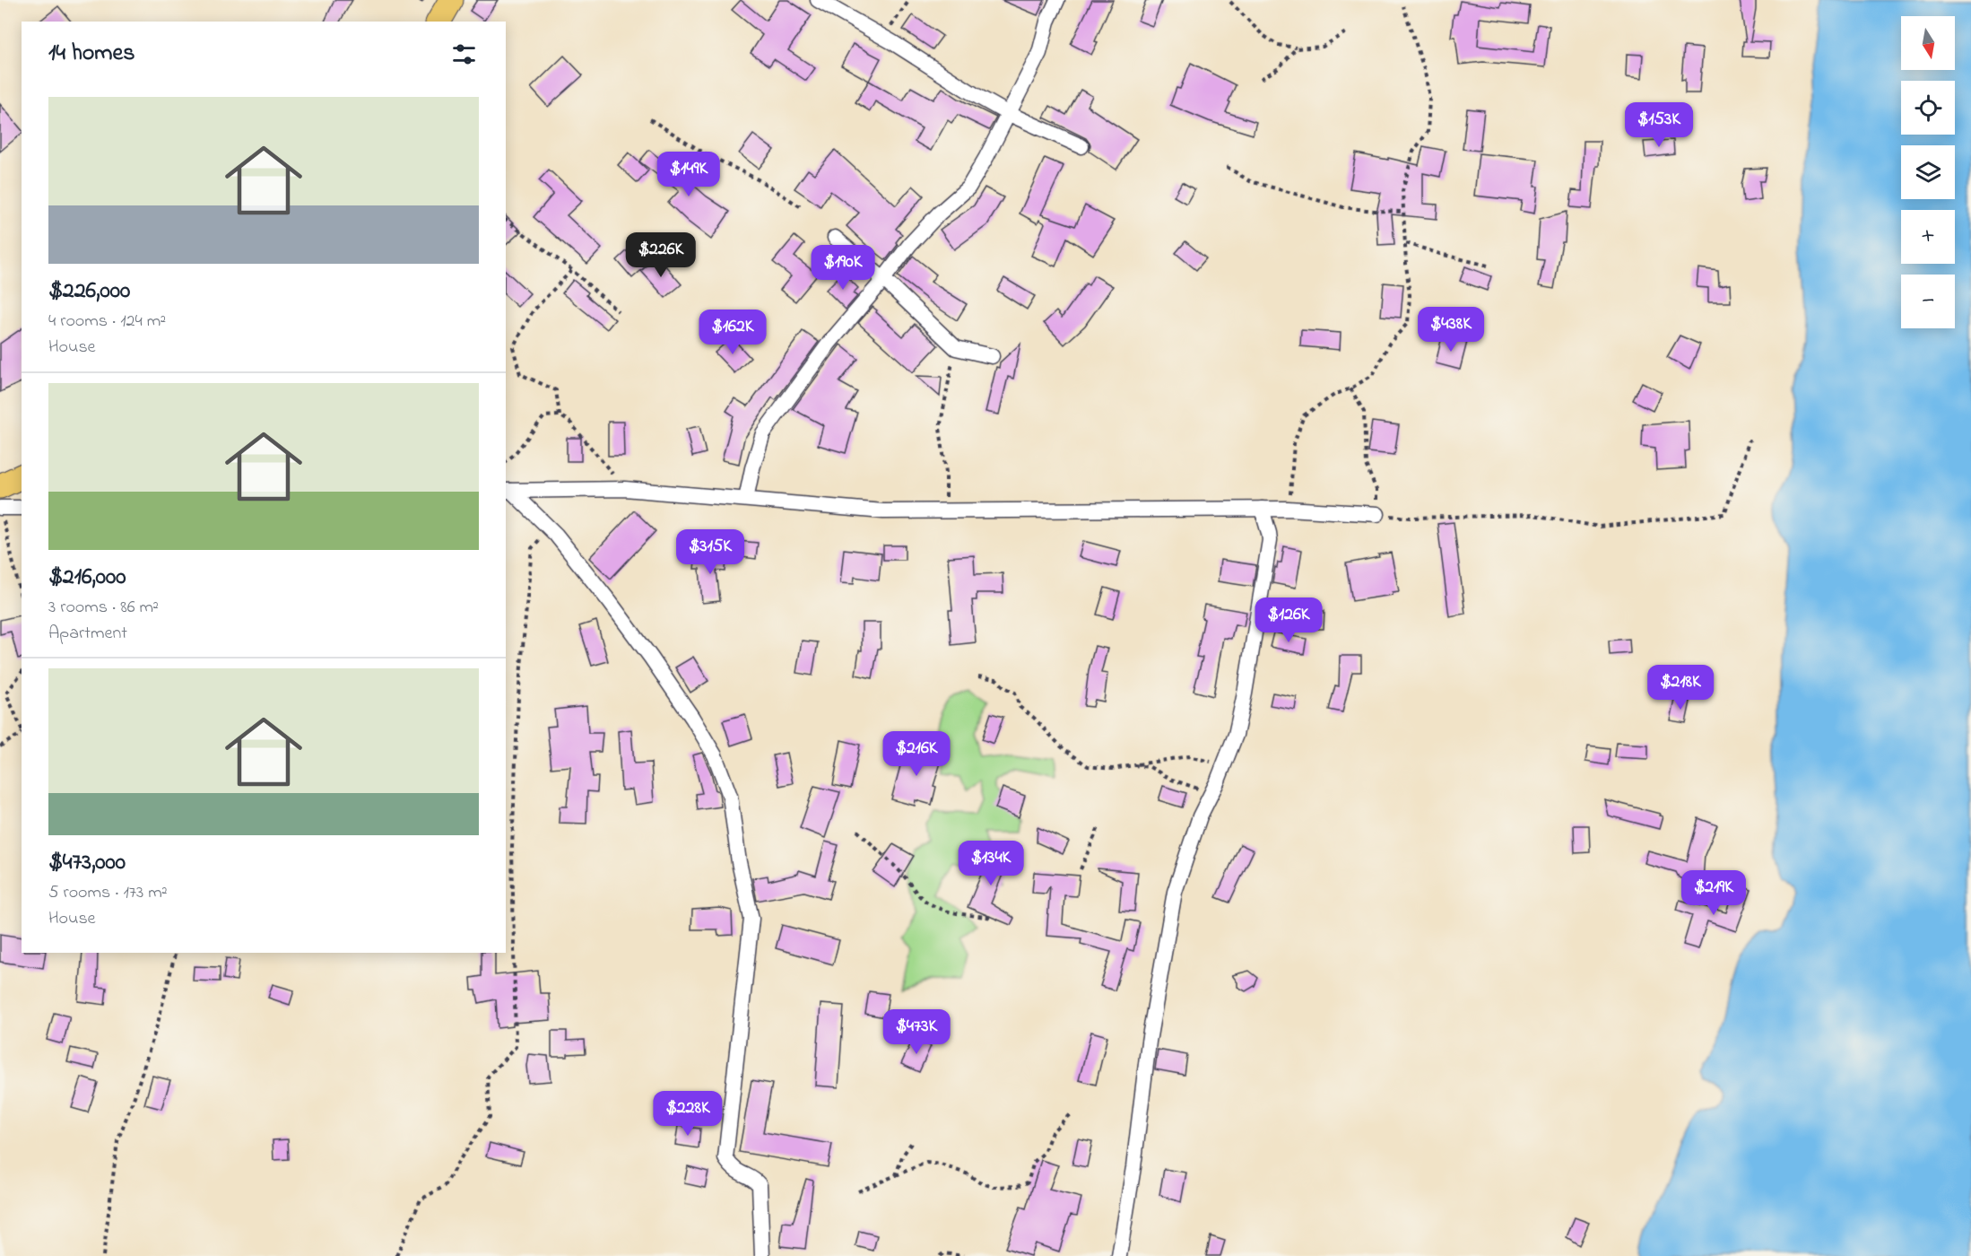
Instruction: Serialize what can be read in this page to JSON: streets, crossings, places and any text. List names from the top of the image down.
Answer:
{
  "north": "bottom",
  "page": {
    "map_buttons": ["+", "−"],
    "heading": "14 homes",
    "list": [
      {
        "name": "$226,000",
        "note": "4 rooms · 124 m² · House"
      },
      {
        "name": "$216,000",
        "note": "3 rooms · 86 m² · Apartment"
      },
      {
        "name": "$473,000",
        "note": "5 rooms · 173 m² · House"
      }
    ],
    "price": [
      "$153K",
      "$149K",
      "$226K",
      "$190K",
      "$438K",
      "$162K",
      "$315K",
      "$126K",
      "$218K",
      "$216K",
      "$134K",
      "$219K",
      "$473K",
      "$228K"
    ]
  }
}
